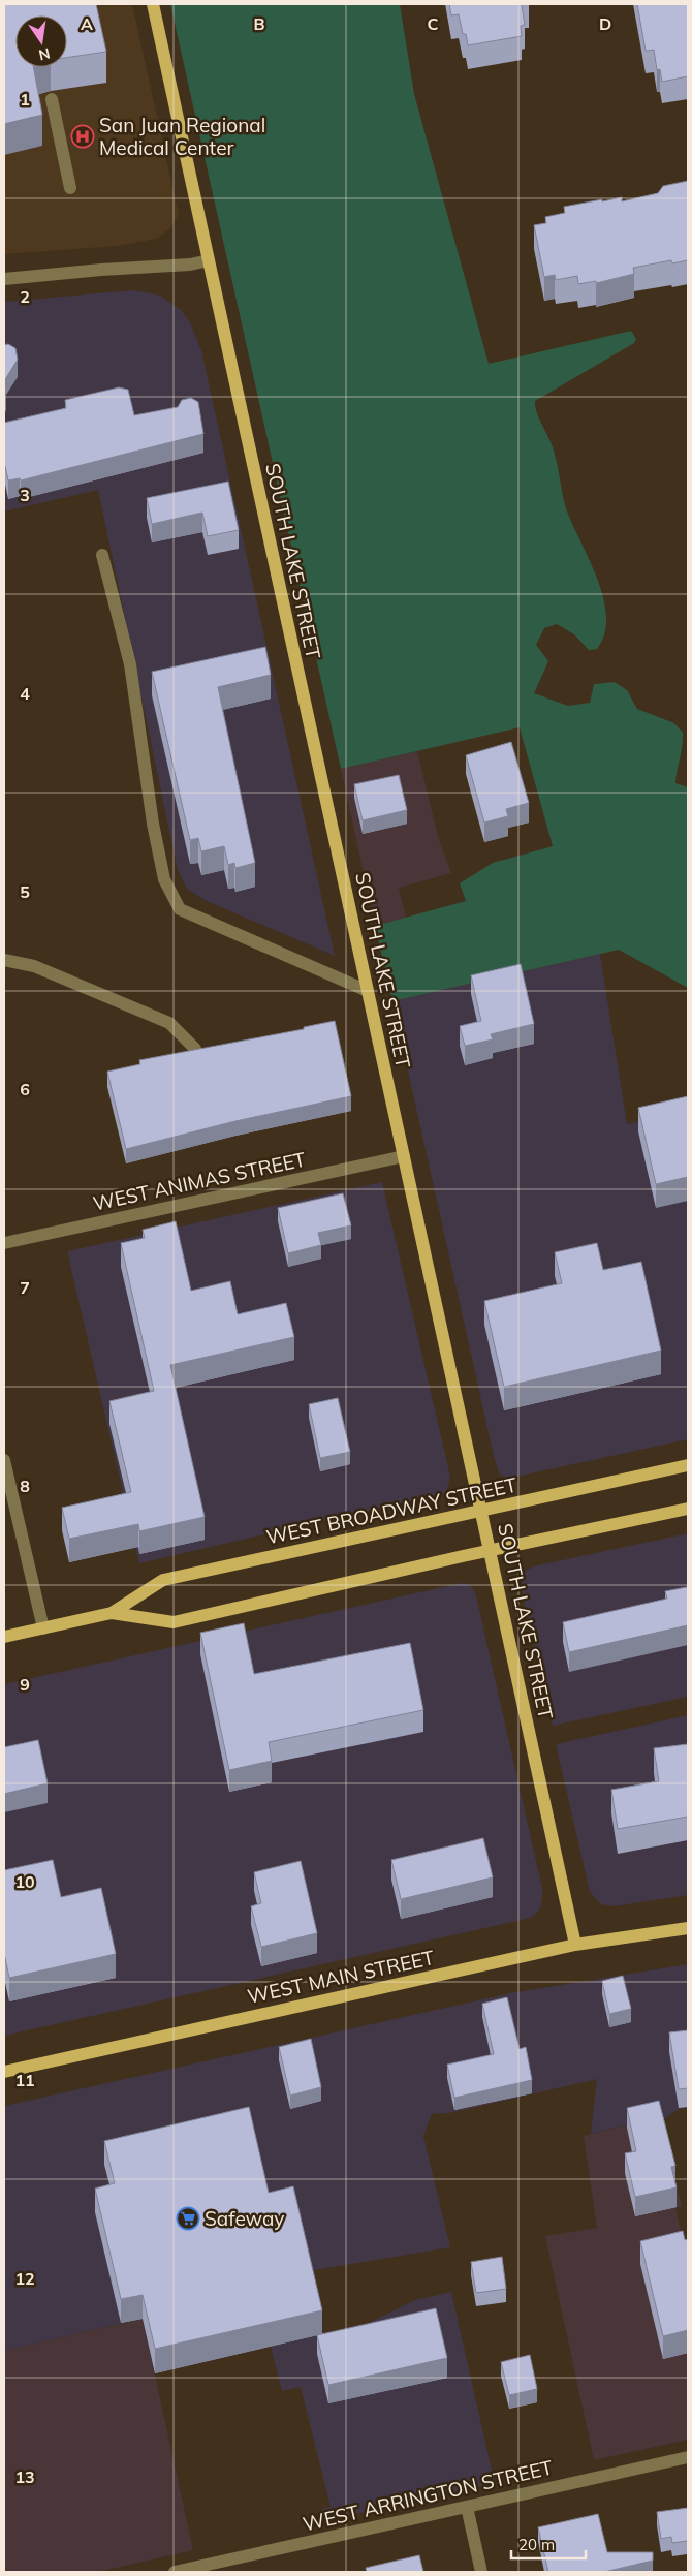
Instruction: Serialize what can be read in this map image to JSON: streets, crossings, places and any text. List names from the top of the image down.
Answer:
{
  "streets": {
    "main road": ["SOUTH LAKE STREET", "WEST BROADWAY STREET", "WEST MAIN STREET"],
    "street": ["WEST ANIMAS STREET", "WEST ARRINGTON STREET"]
  },
  "crossings": [
    ["SOUTH LAKE STREET", "WEST ANIMAS STREET"],
    ["SOUTH LAKE STREET", "WEST BROADWAY STREET"],
    ["SOUTH LAKE STREET", "WEST MAIN STREET"]
  ],
  "places": {
    "hospital": ["San Juan Regional Medical Center"],
    "supermarket": ["Safeway"]
  },
  "scale_bar": "20 m",
  "north": "bottom",
  "grid": {
    "columns": [
      "A",
      "B",
      "C",
      "D"
    ],
    "rows": [
      "1",
      "2",
      "3",
      "4",
      "5",
      "6",
      "7",
      "8",
      "9",
      "10",
      "11",
      "12",
      "13"
    ]
  }
}
